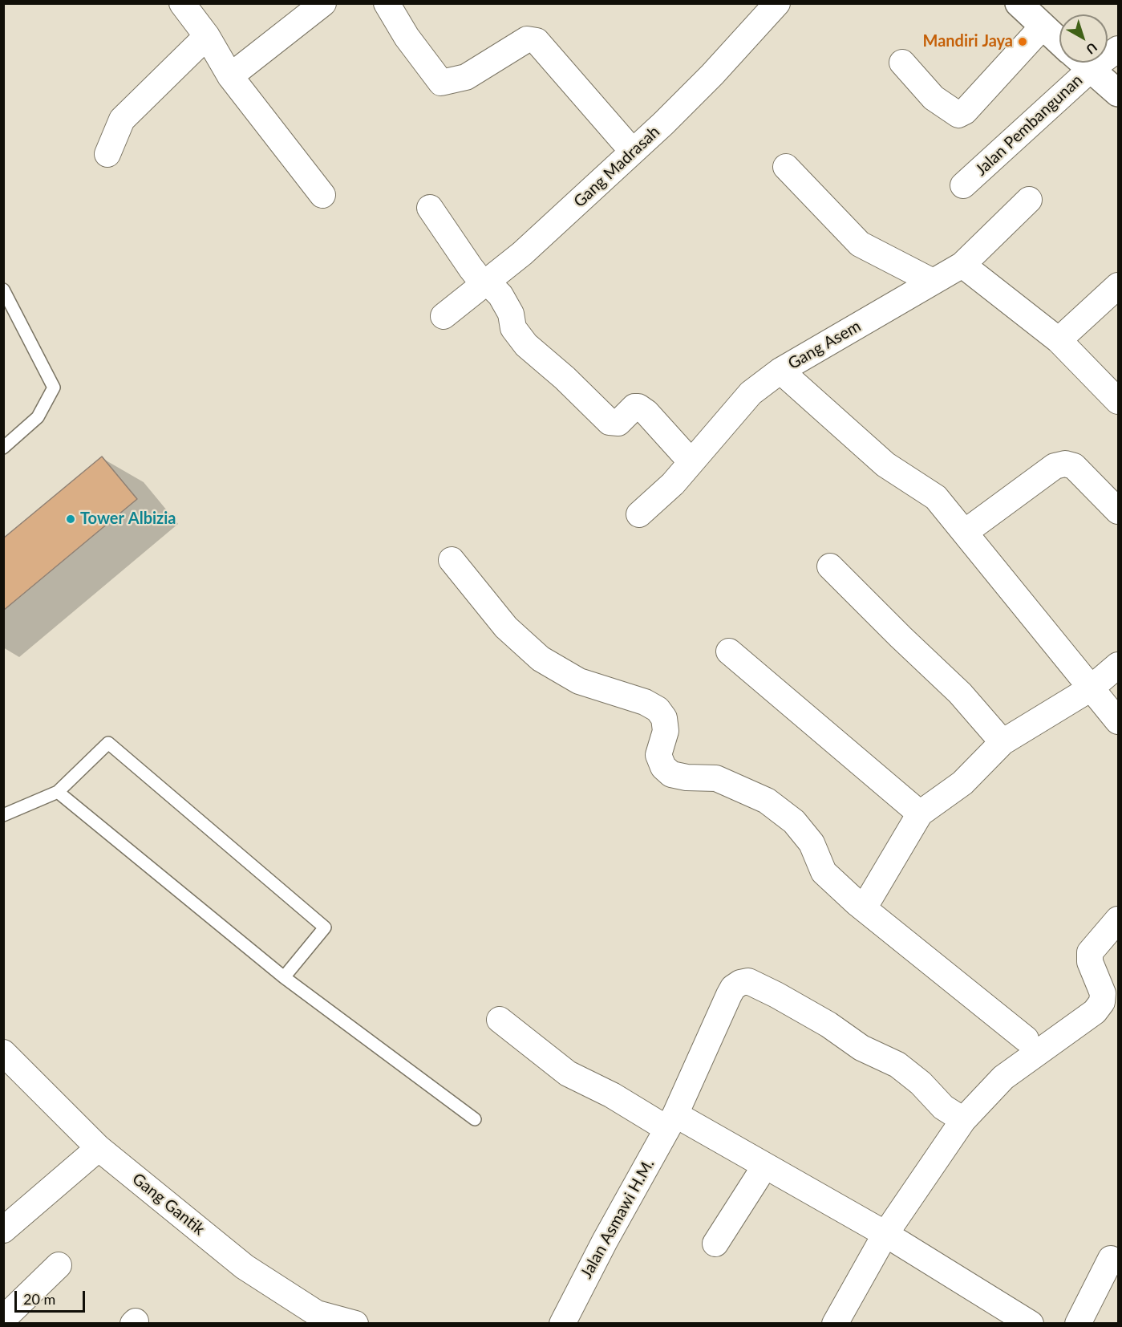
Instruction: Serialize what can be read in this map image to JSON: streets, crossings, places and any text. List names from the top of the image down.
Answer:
{
  "streets": {
    "street": [
      "Jalan Pembangunan",
      "Gang Madrasah",
      "Gang Asem",
      "Gang Gantik",
      "Jalan Asmawi H.M."
    ]
  },
  "places": ["Mandiri Jaya", "Tower Albizia"],
  "scale_bar": "20 m",
  "north": "bottom right"
}
